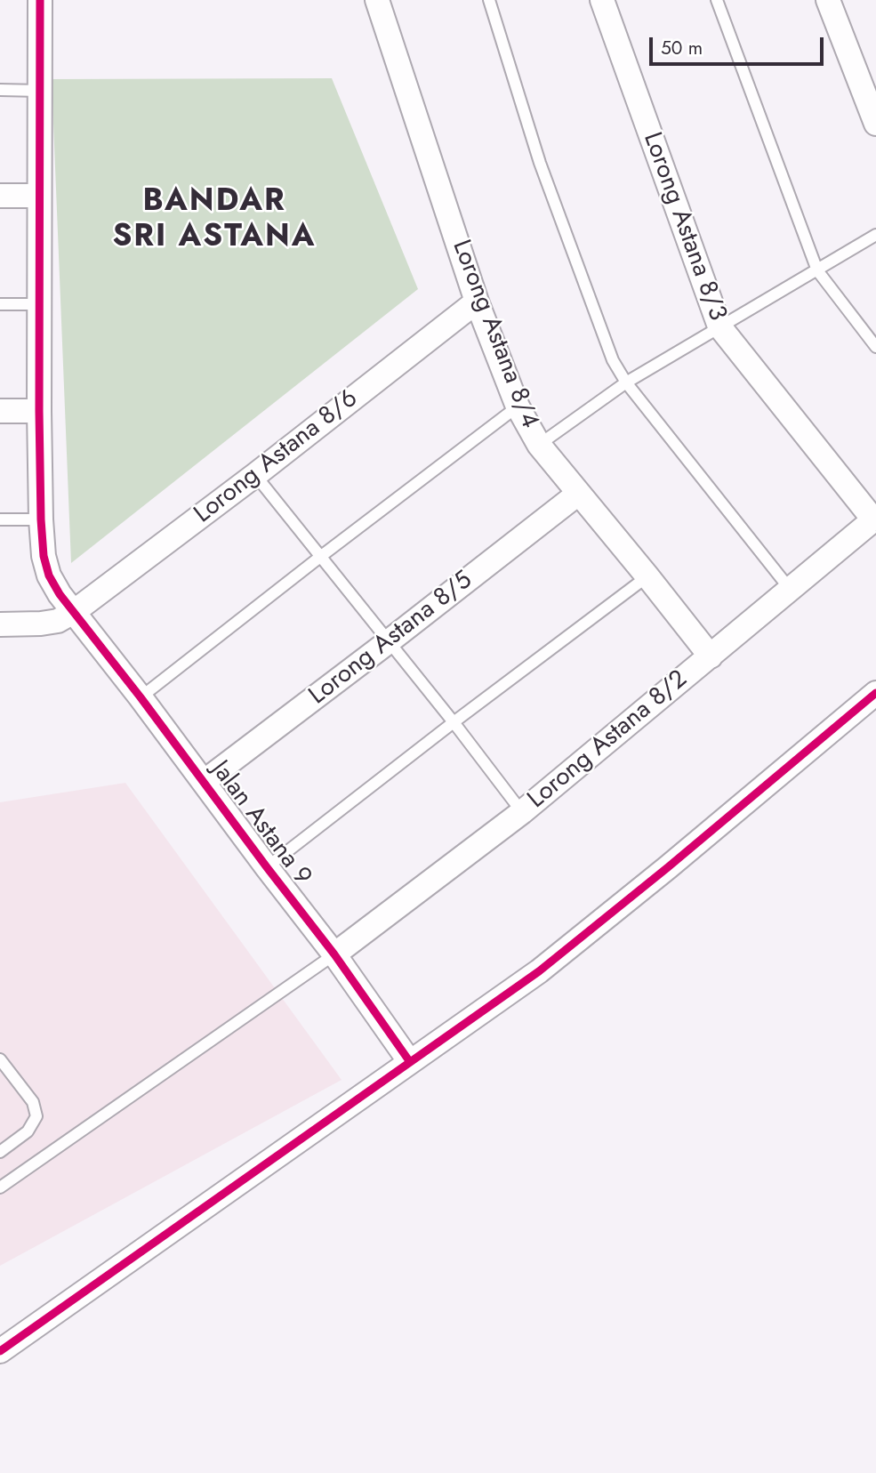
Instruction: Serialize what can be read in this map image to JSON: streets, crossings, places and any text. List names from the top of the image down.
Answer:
{
  "streets": {
    "street": [
      "Lorong Astana 8/3",
      "Lorong Astana 8/4",
      "Lorong Astana 8/6",
      "Lorong Astana 8/5",
      "Lorong Astana 8/2",
      "Jalan Astana 9"
    ]
  },
  "crossings": [
    ["Lorong Astana 8/3", "Lorong Astana 8/2"],
    ["Lorong Astana 8/4", "Lorong Astana 8/6"],
    ["Lorong Astana 8/4", "Lorong Astana 8/5"],
    ["Lorong Astana 8/4", "Lorong Astana 8/2"],
    ["Lorong Astana 8/6", "Jalan Astana 9"],
    ["Lorong Astana 8/5", "Jalan Astana 9"],
    ["Lorong Astana 8/2", "Jalan Astana 9"]
  ],
  "districts": ["BANDAR SRI ASTANA"],
  "scale_bar": "50 m"
}
